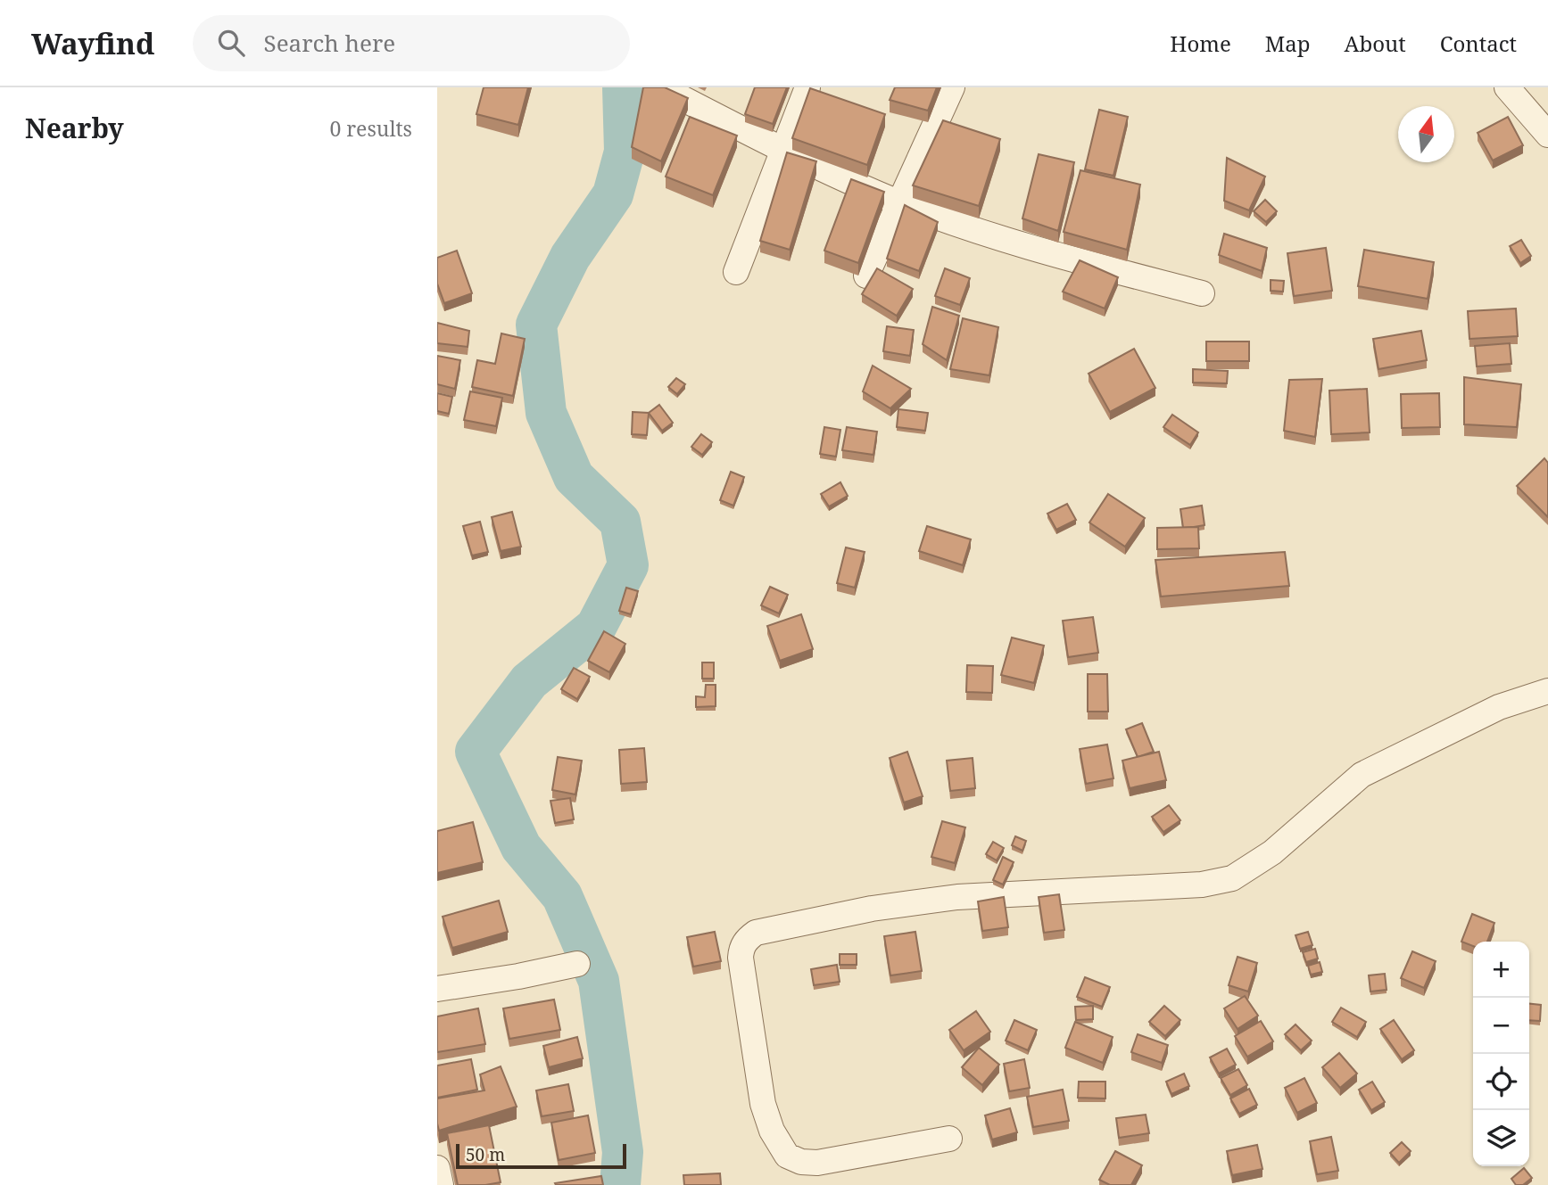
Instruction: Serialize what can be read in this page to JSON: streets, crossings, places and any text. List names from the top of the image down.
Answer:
{
  "scale_bar": "50 m",
  "north": "top",
  "page": {
    "header": "Wayfind",
    "search": "Search here",
    "nav": [
      "Home",
      "Map",
      "About",
      "Contact"
    ],
    "heading": ["Nearby", "0 results"],
    "map_buttons": ["+", "−"],
    "scale": "50 m"
  }
}
